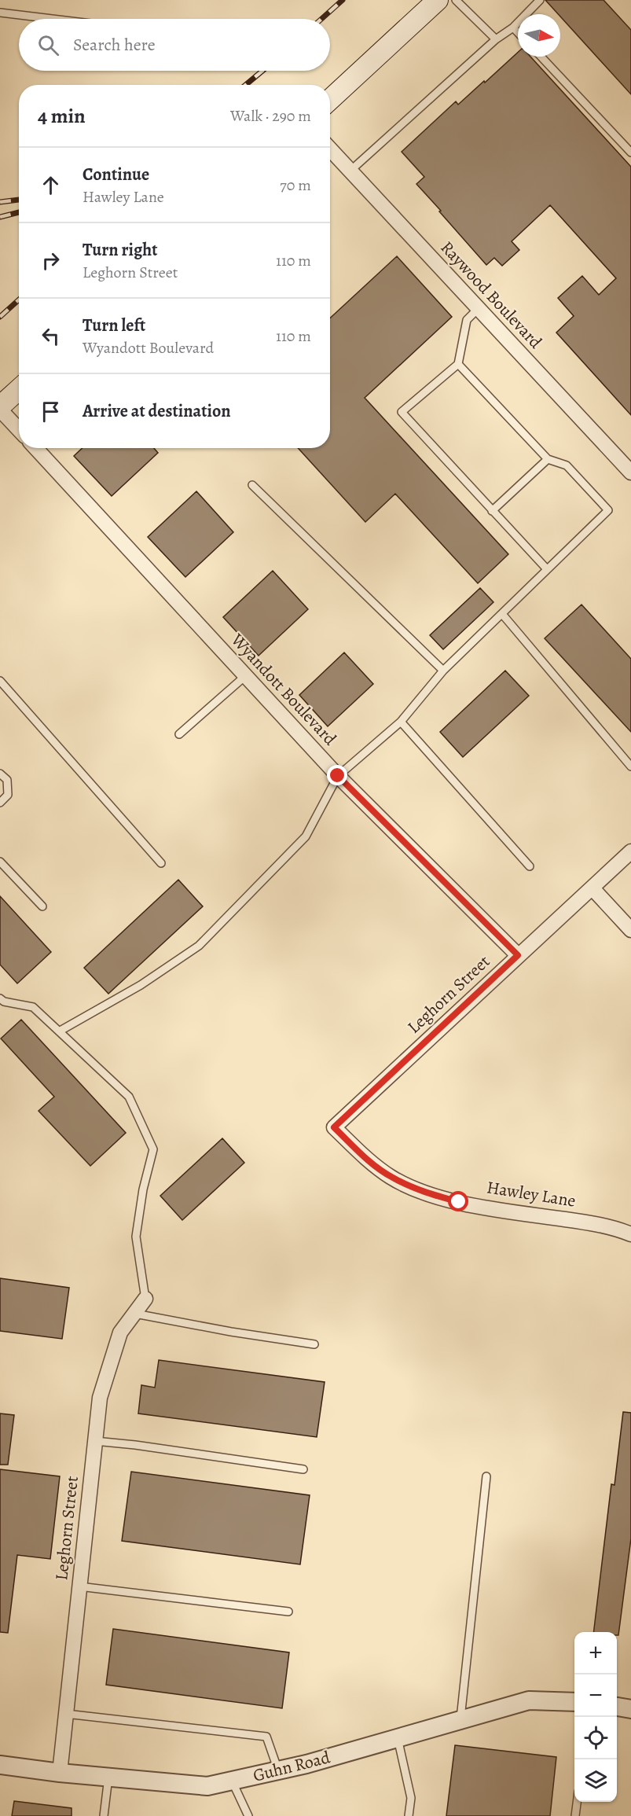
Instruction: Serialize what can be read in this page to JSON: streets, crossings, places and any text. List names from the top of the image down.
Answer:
{
  "streets": {
    "street": [
      "Raywood Boulevard",
      "Wyandott Boulevard",
      "Leghorn Street",
      "Hawley Lane",
      "Guhn Road"
    ]
  },
  "crossings": [
    ["Wyandott Boulevard", "Leghorn Street"],
    ["Leghorn Street", "Hawley Lane"],
    ["Leghorn Street", "Guhn Road"]
  ],
  "north": "right",
  "page": {
    "search": "Search here",
    "heading": ["4 min", "Walk · 290 m"],
    "list": [
      ["Continue", "Hawley Lane", "70 m"],
      ["Turn right", "Leghorn Street", "110 m"],
      ["Turn left", "Wyandott Boulevard", "110 m"],
      "Arrive at destination"
    ],
    "map_buttons": ["+", "−"]
  }
}
